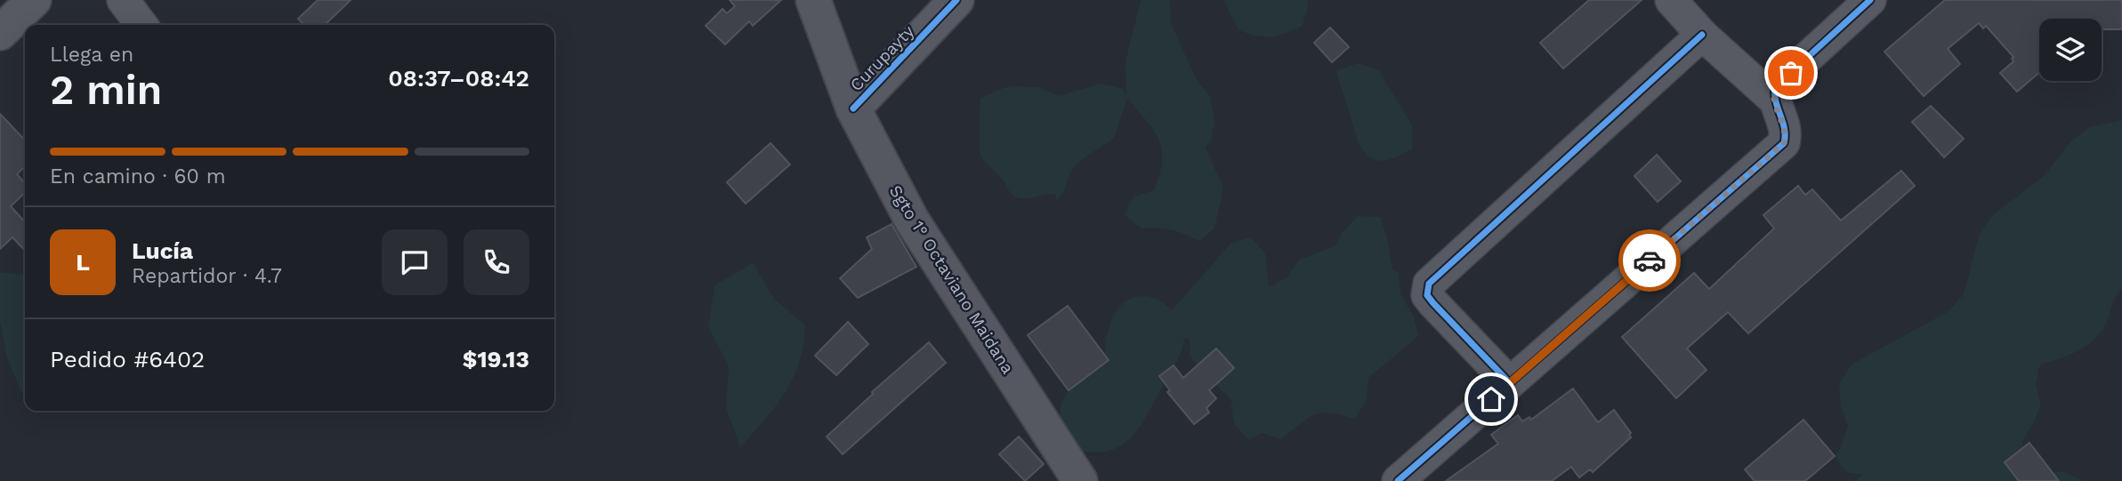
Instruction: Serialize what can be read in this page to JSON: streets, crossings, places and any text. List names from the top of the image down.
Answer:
{
  "streets": {
    "main road": ["Sgto 1° Octaviano Maidana"],
    "street": ["Curupayty"]
  },
  "crossings": [
    ["Curupayty", "Sgto 1° Octaviano Maidana"]
  ],
  "page": {
    "heading": ["2 min", "Llega en", "08:37–08:42"],
    "panel": [
      "Lucía",
      "Repartidor · 4.7",
      "Pedido #6402",
      "$19.13"
    ],
    "bar": "En camino · 60 m",
    "round": "L"
  }
}
